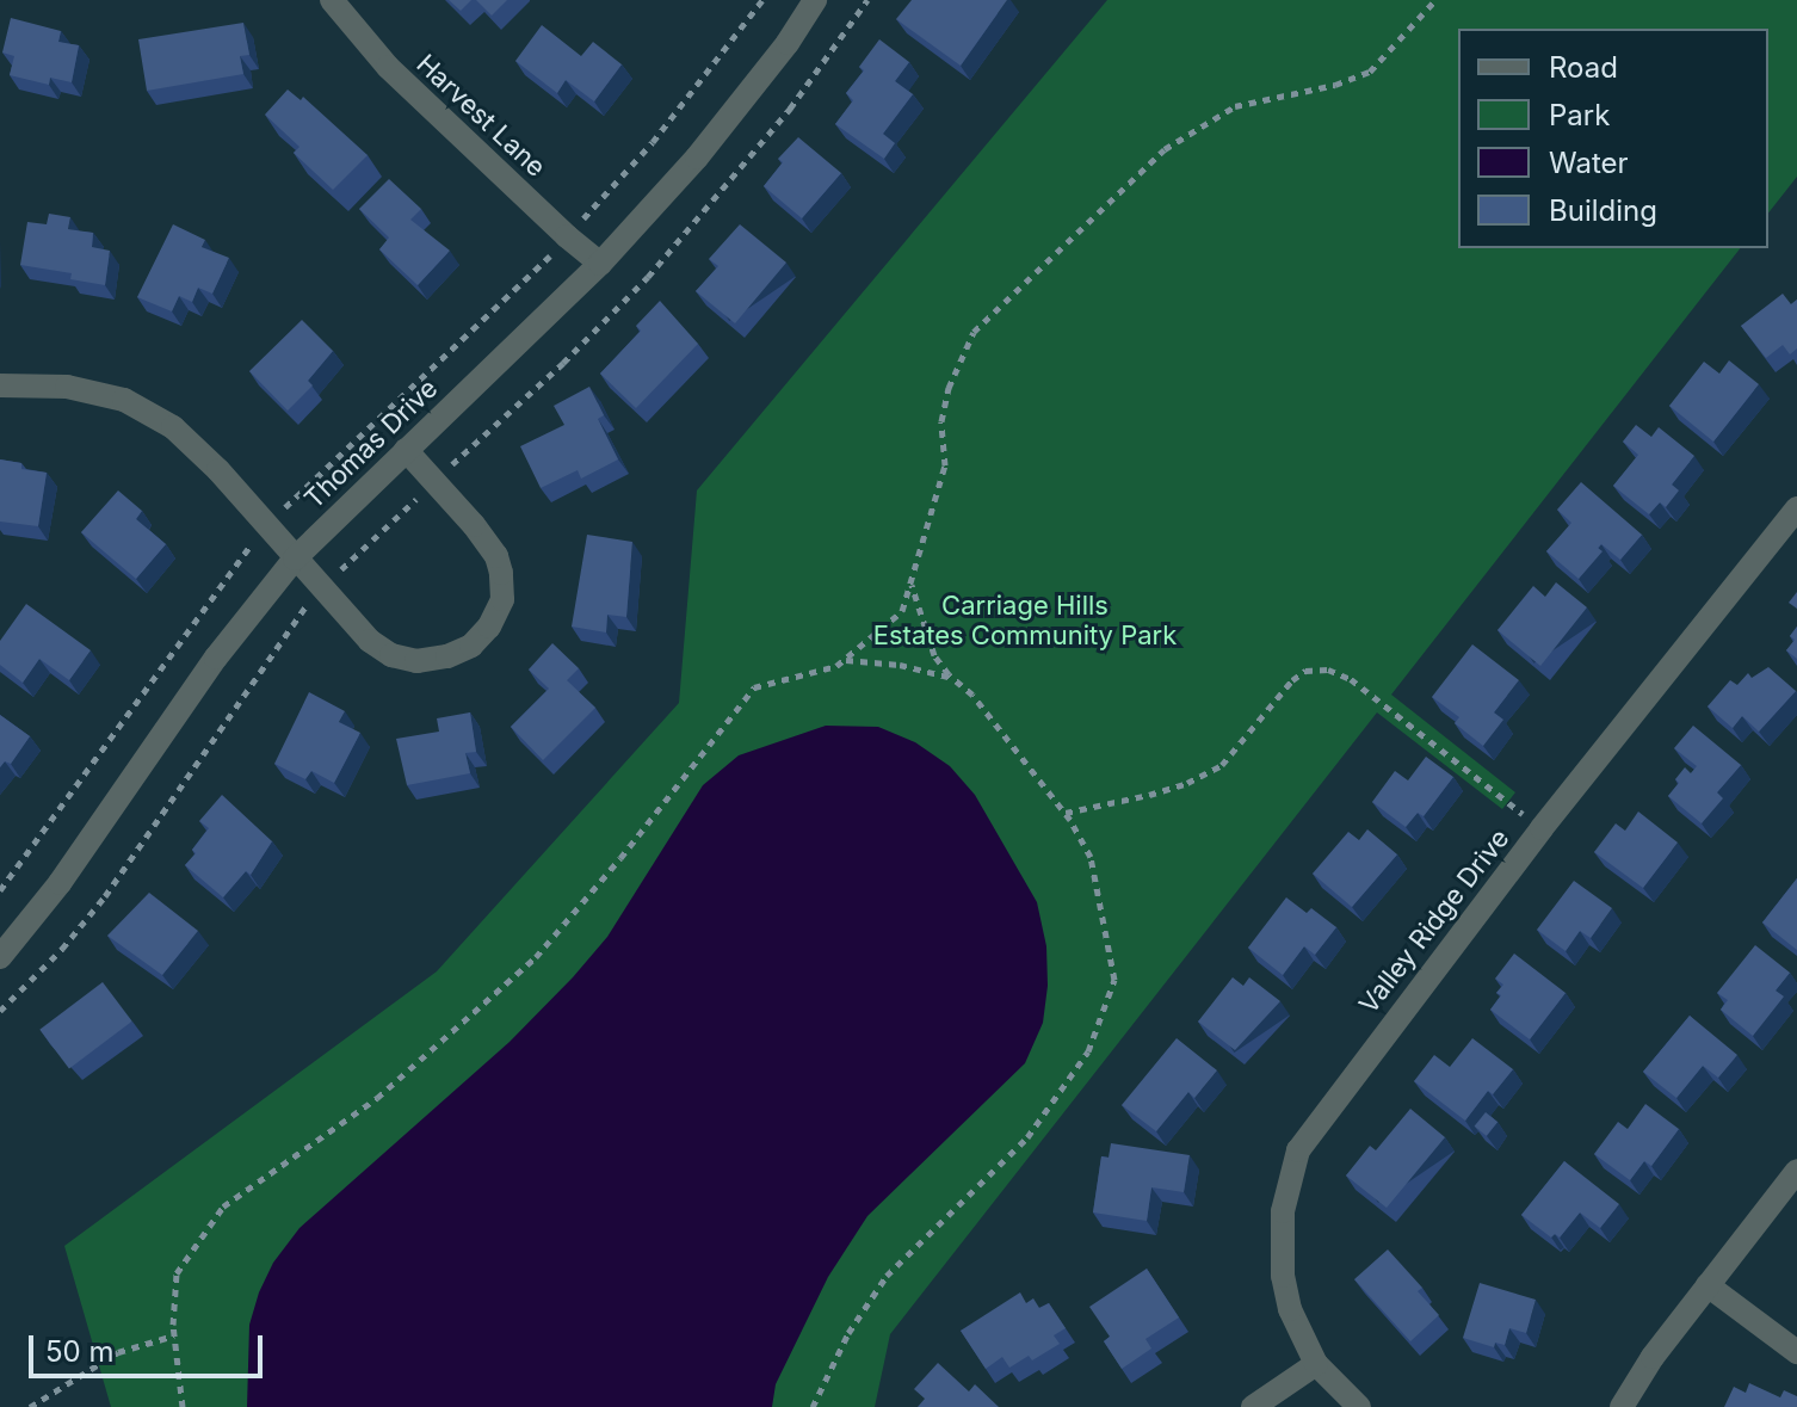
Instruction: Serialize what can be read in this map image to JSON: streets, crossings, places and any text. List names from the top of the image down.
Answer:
{
  "streets": {
    "street": ["Harvest Lane", "Thomas Drive", "Valley Ridge Drive"]
  },
  "crossings": [
    ["Harvest Lane", "Thomas Drive"]
  ],
  "parks": ["Carriage Hills Estates Community Park"],
  "legend": [
    "Road",
    "Park",
    "Water",
    "Building"
  ],
  "scale_bar": "50 m"
}
